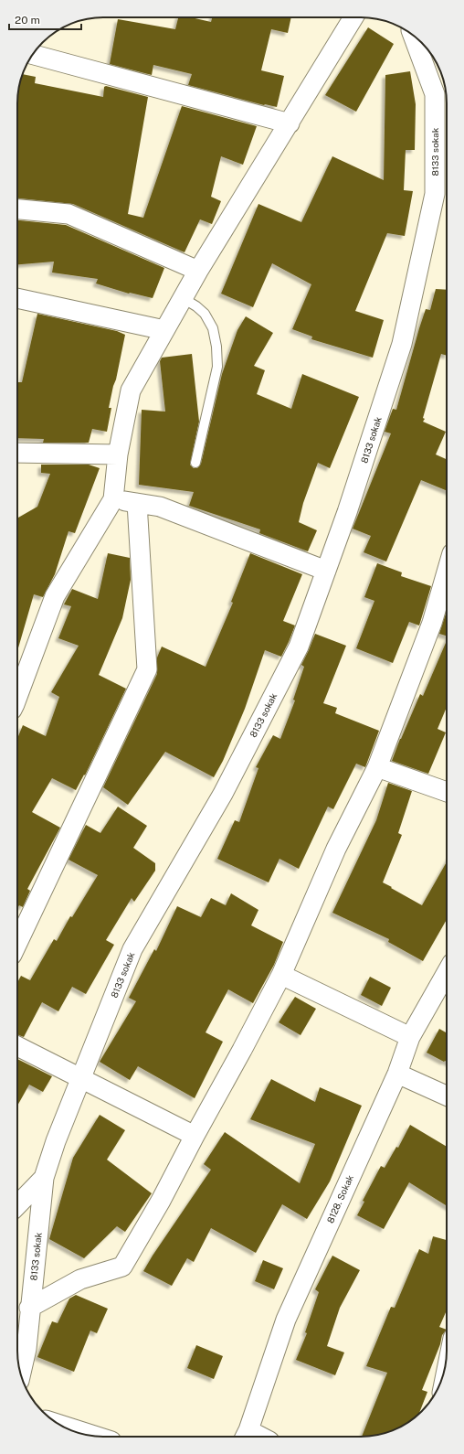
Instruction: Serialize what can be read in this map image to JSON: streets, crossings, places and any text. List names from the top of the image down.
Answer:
{
  "streets": {
    "street": ["8133 sokak", "8128. Sokak"]
  },
  "scale_bar": "20 m"
}
